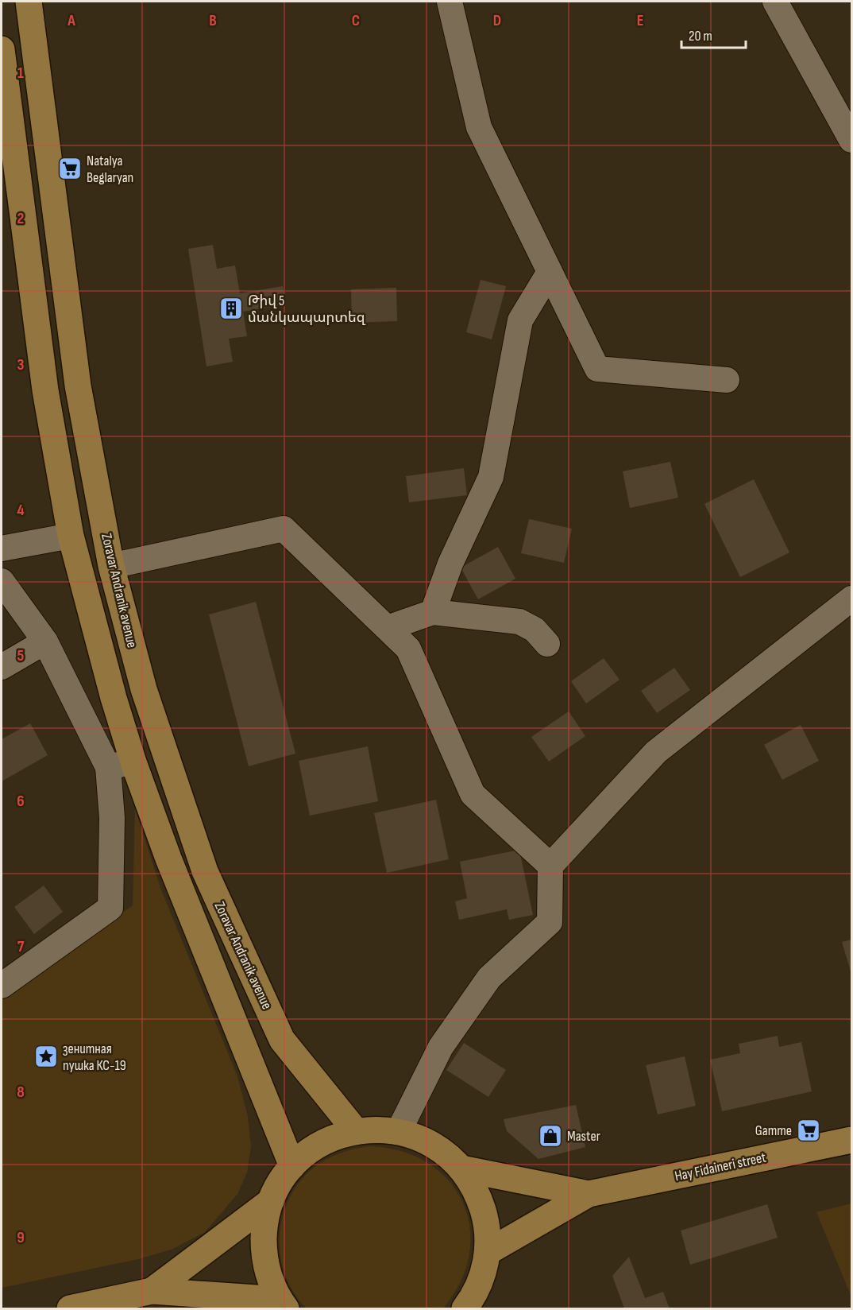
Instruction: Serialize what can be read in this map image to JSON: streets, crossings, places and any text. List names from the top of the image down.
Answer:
{
  "streets": {
    "main road": ["Zoravar Andranik avenue", "Hay Fidaineri street"]
  },
  "places": {
    "supermarket": ["Natalya Beglaryan", "Gamme"],
    "building": ["Թիվ 5 մանկապարտեզ"],
    "place": ["зенитная пушка КС-19"],
    "shop": ["Master"]
  },
  "scale_bar": "20 m",
  "grid": {
    "columns": [
      "A",
      "B",
      "C",
      "D",
      "E"
    ],
    "rows": [
      "1",
      "2",
      "3",
      "4",
      "5",
      "6",
      "7",
      "8",
      "9"
    ]
  }
}
